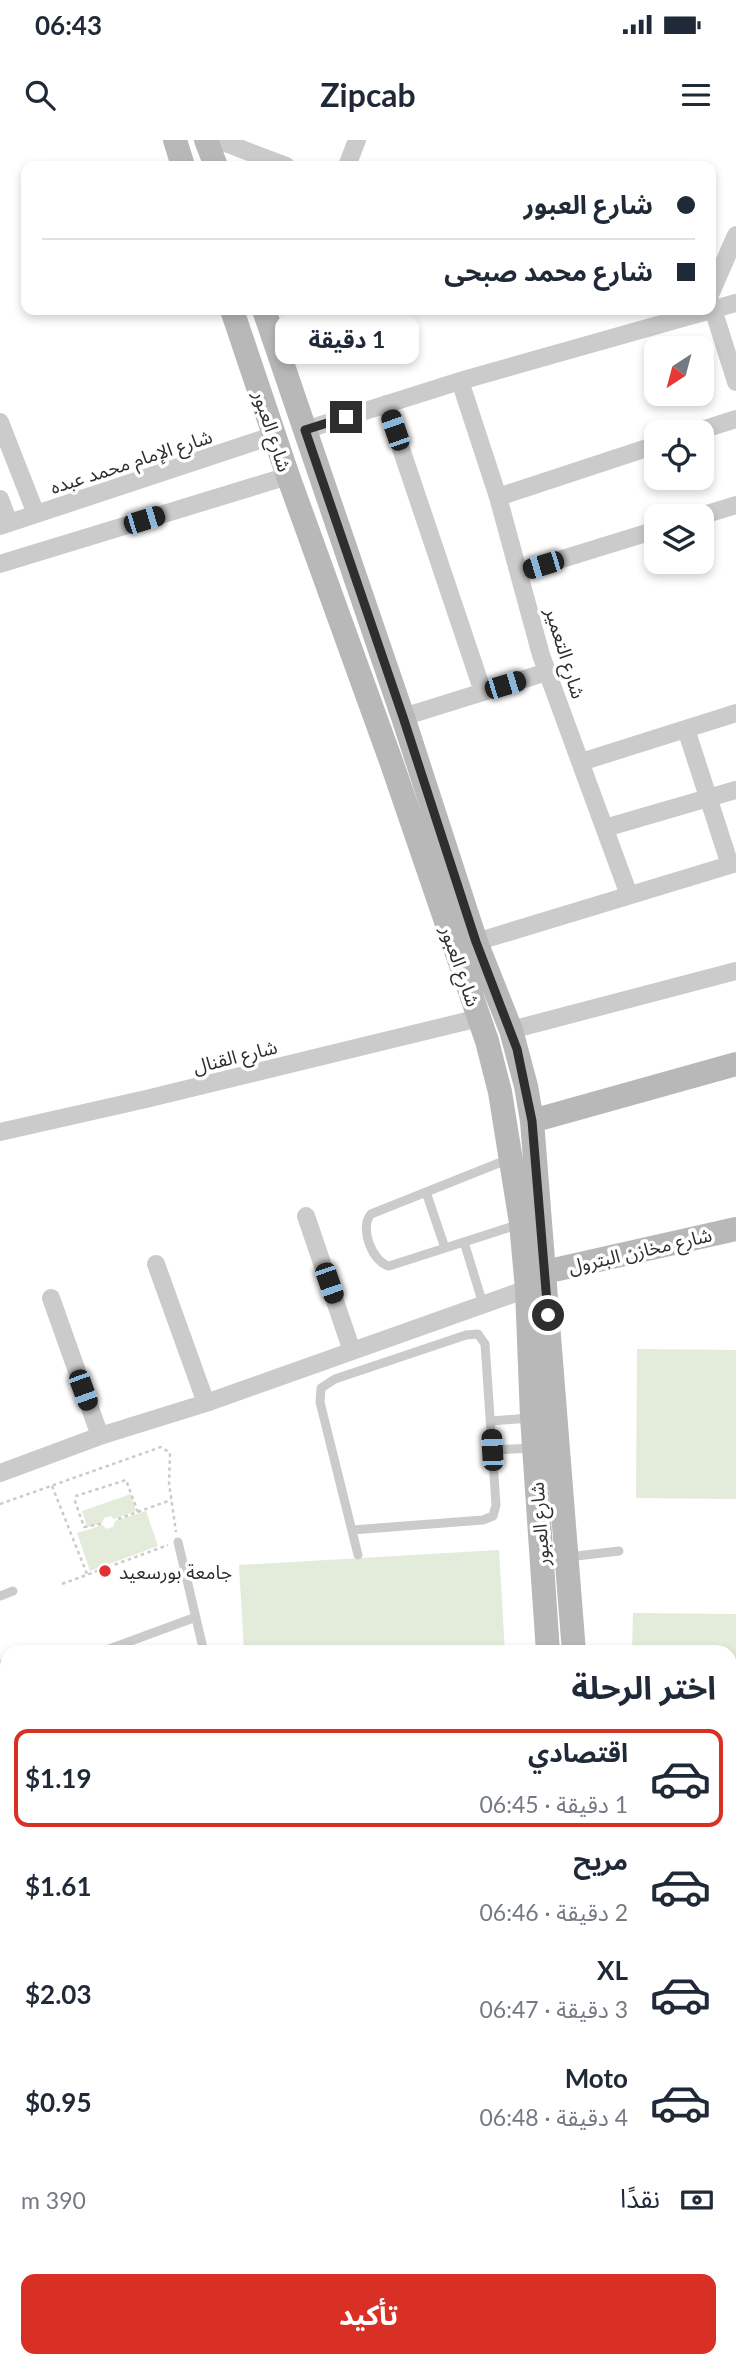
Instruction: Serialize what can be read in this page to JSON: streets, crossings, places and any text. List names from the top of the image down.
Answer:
{
  "streets": {
    "street": [
      "شارع العبور",
      "شارع الإمام محمد عبده",
      "شارع التعمير",
      "شارع القنال",
      "شارع مخازن البترول"
    ]
  },
  "crossings": [
    ["شارع العبور", "شارع الإمام محمد عبده"],
    ["شارع العبور", "شارع القنال"],
    ["شارع العبور", "شارع مخازن البترول"]
  ],
  "places": ["جامعة بورسعيد"],
  "north": "bottom left",
  "page": {
    "status": "06:43",
    "header": "Zipcab",
    "banner": ["شارع العبور", "شارع محمد صبحى"],
    "bubble": "1 دقيقة",
    "heading": "اختر الرحلة",
    "list": [
      {
        "name": "اقتصادي",
        "note": "1 دقيقة · 06:45",
        "value": "$1.19"
      },
      {
        "name": "مريح",
        "note": "2 دقيقة · 06:46",
        "value": "$1.61"
      },
      {
        "name": "XL",
        "note": "3 دقيقة · 06:47",
        "value": "$2.03"
      },
      {
        "name": "Moto",
        "note": "4 دقيقة · 06:48",
        "value": "$0.95"
      }
    ],
    "pay": ["نقدًا", "390 m"],
    "buttons": "تأكيد"
  }
}
